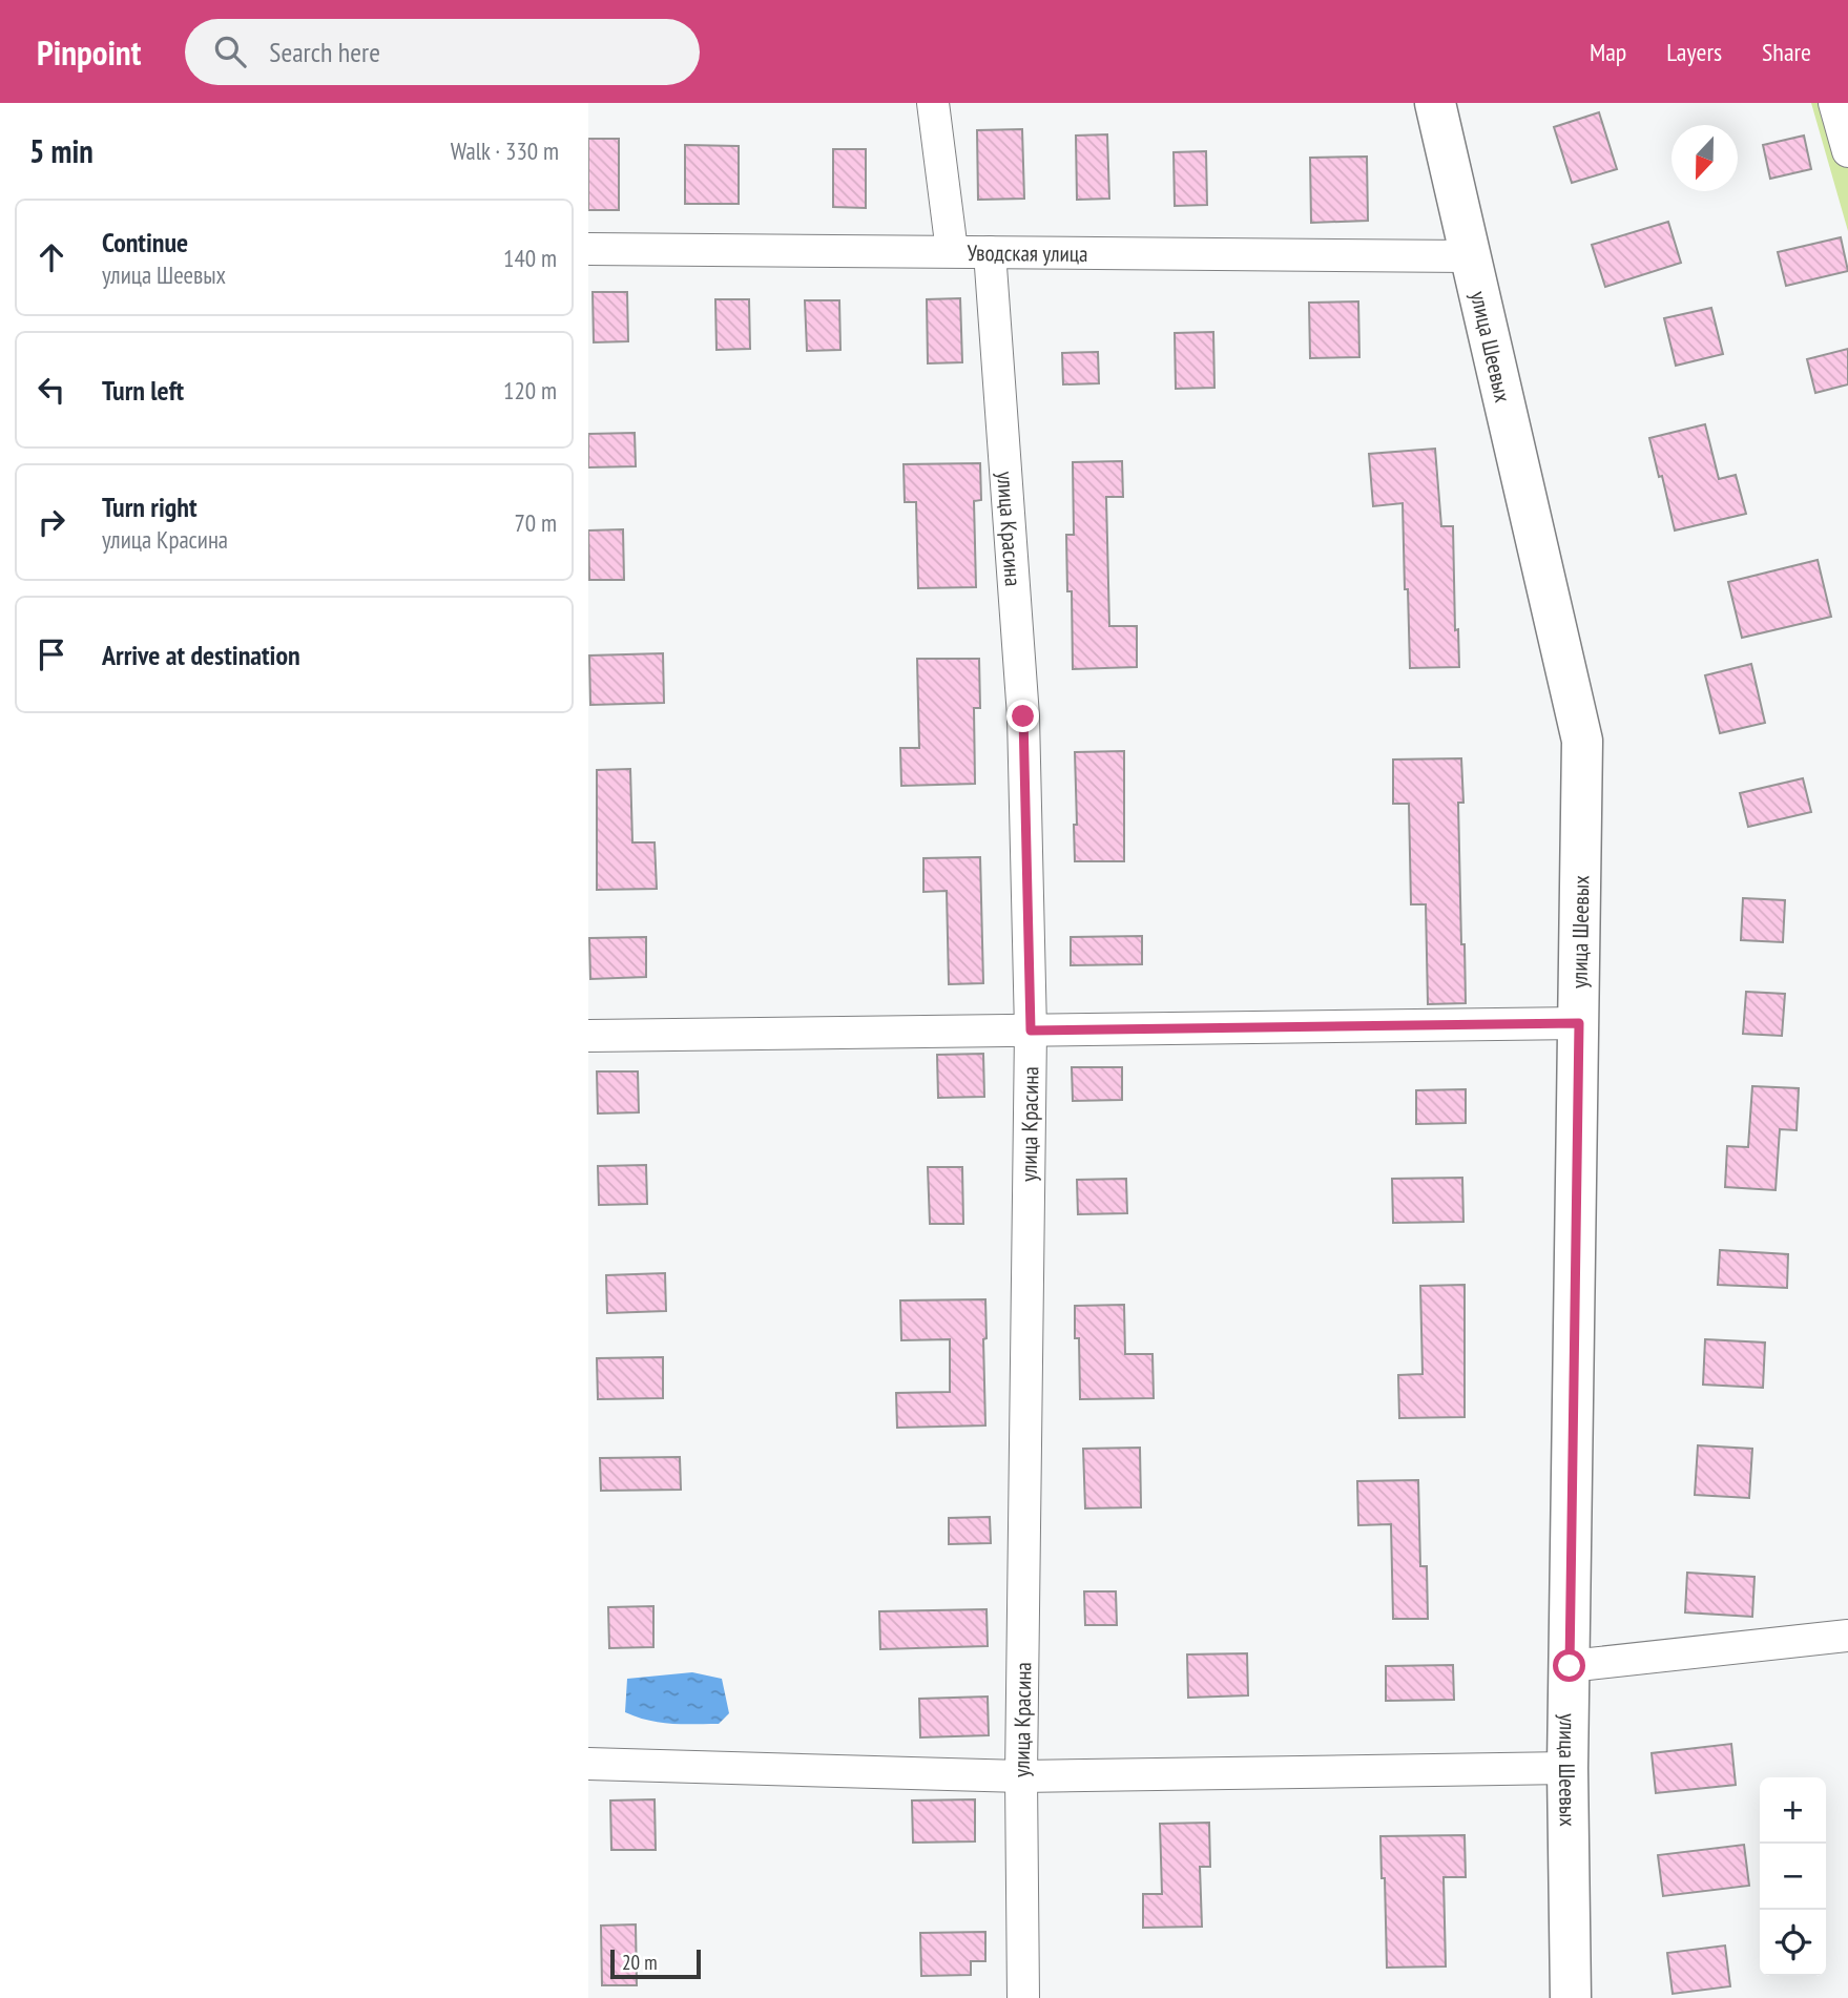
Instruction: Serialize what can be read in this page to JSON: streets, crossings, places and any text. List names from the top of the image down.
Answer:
{
  "streets": {
    "main road": ["улица Шеевых"],
    "street": ["Уводская улица", "улица Красина"]
  },
  "crossings": [
    ["Уводская улица", "улица Шеевых"],
    ["Уводская улица", "улица Красина"]
  ],
  "scale_bar": "20 m",
  "north": "bottom",
  "page": {
    "header": "Pinpoint",
    "search": "Search here",
    "nav": ["Map", "Layers", "Share"],
    "heading": ["5 min", "Walk · 330 m"],
    "list": [
      ["Continue", "улица Шеевых", "140 m"],
      ["Turn left", "120 m"],
      ["Turn right", "улица Красина", "70 m"],
      "Arrive at destination"
    ],
    "map_buttons": ["+", "−"],
    "scale": "20 m"
  }
}
